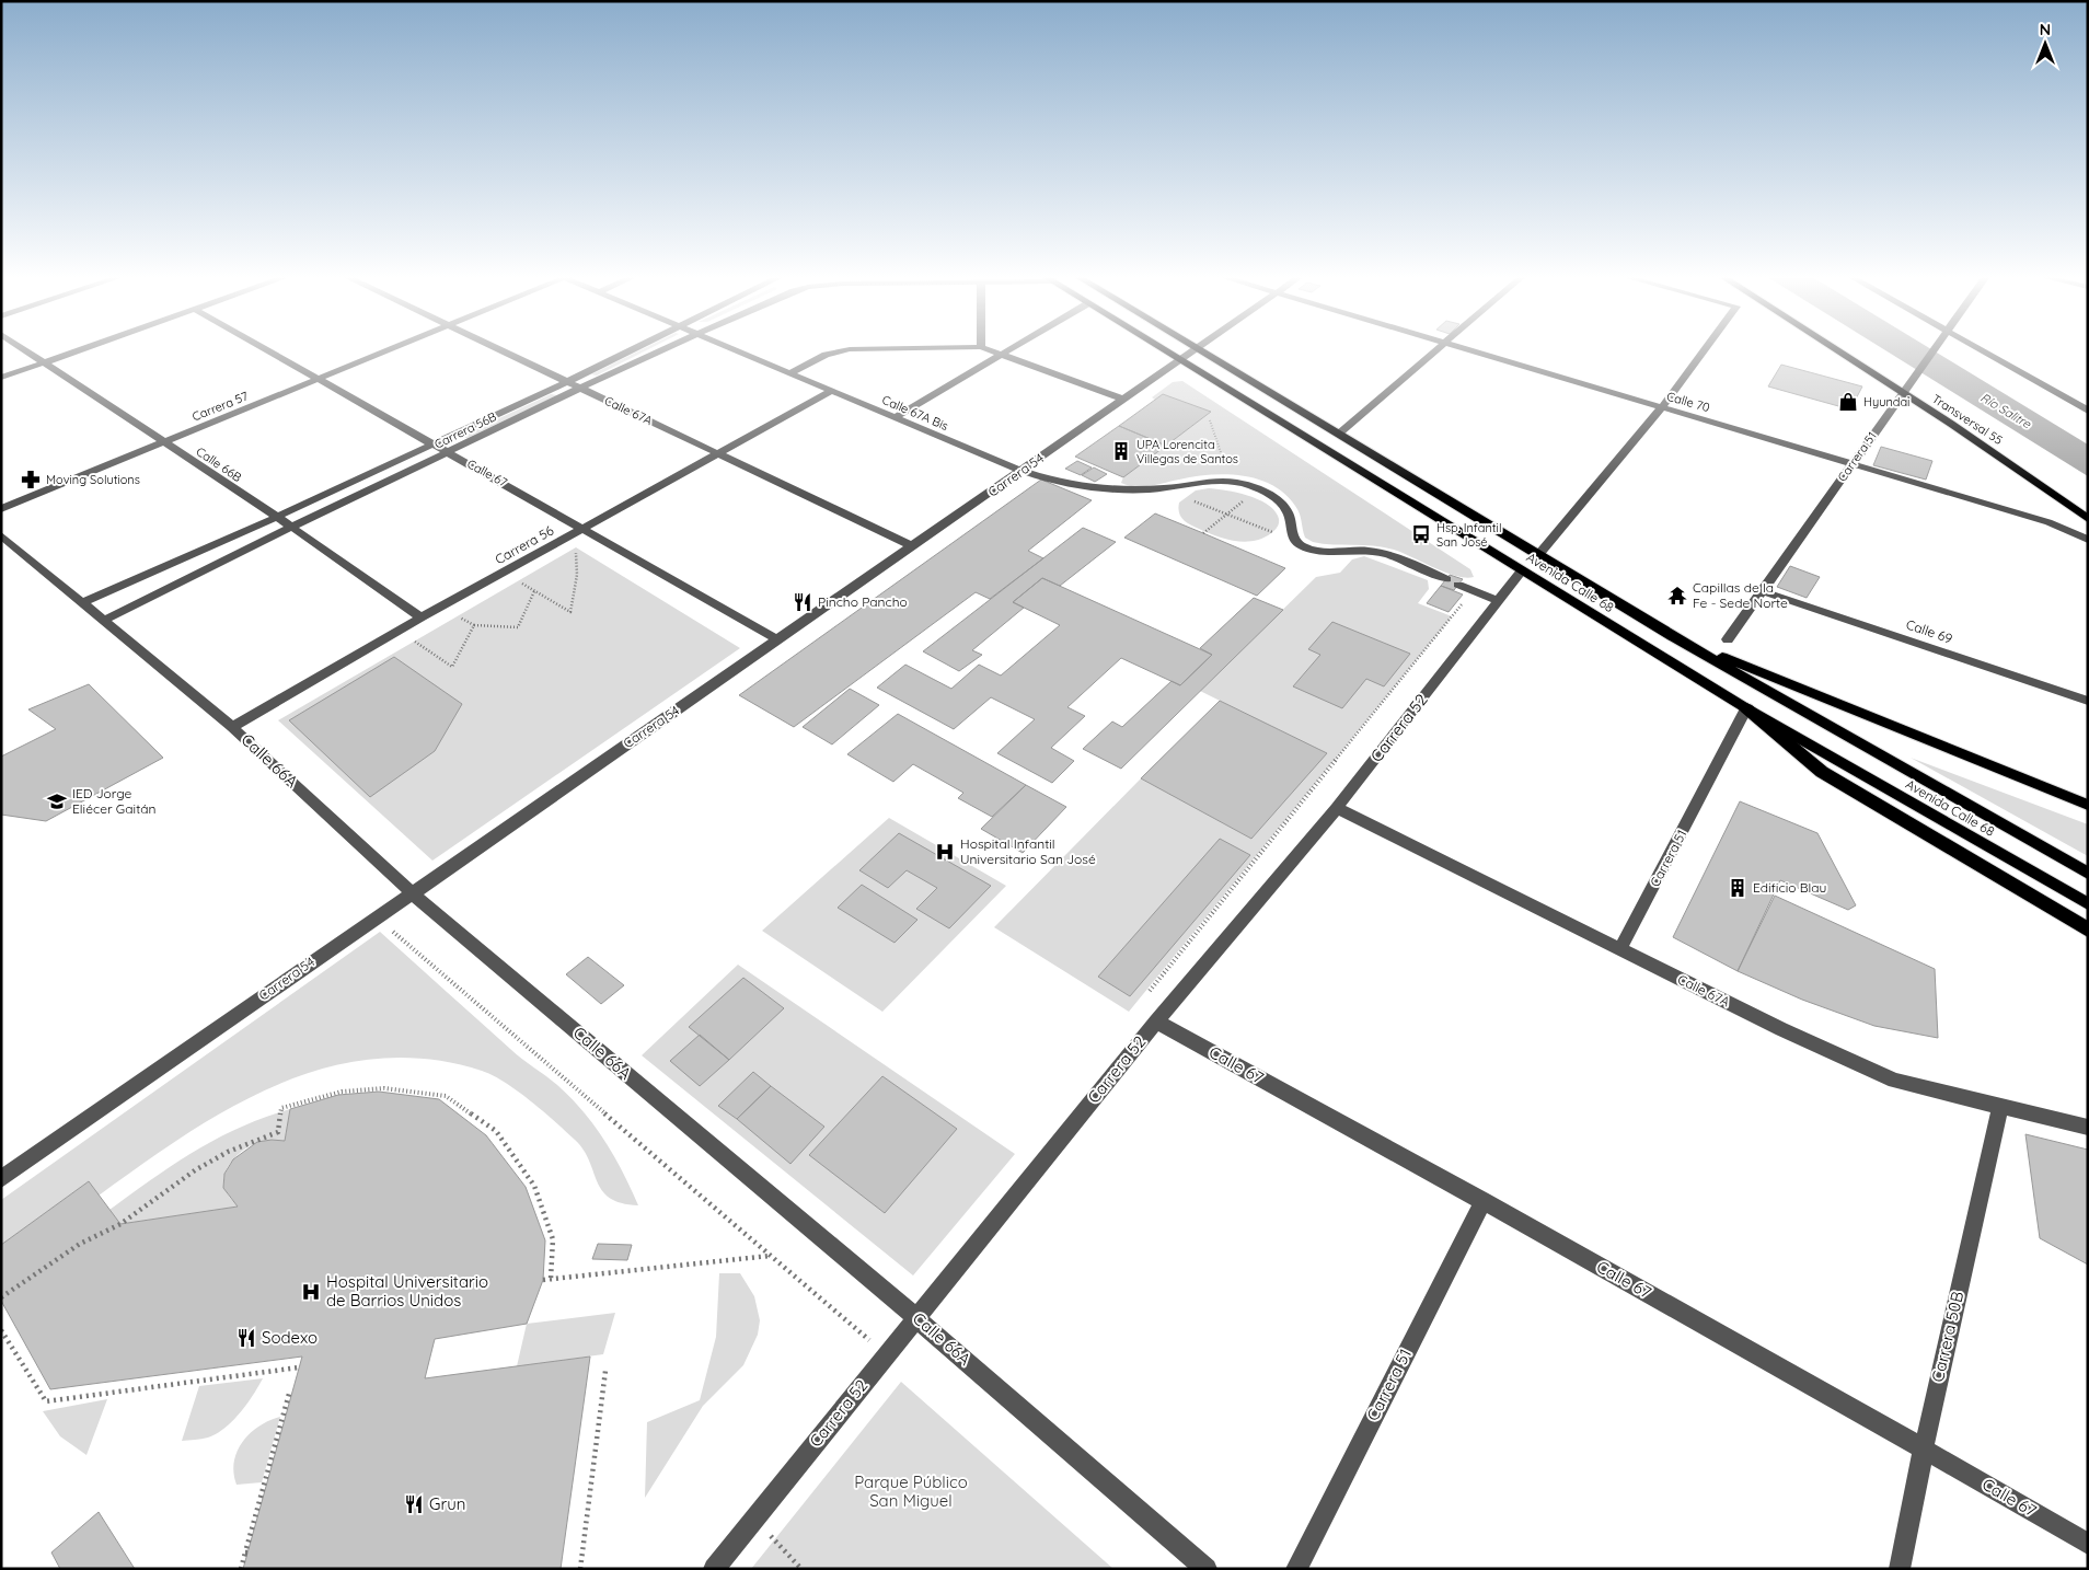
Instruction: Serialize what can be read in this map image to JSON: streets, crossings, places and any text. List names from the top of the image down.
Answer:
{
  "streets": {
    "main road": ["Transversal 55", "Avenida Calle 68"],
    "street": [
      "Calle 70",
      "Carrera 57",
      "Calle 67A",
      "Calle 67A Bis",
      "Carrera 56B",
      "Carrera 51",
      "Calle 66B",
      "Calle 67",
      "Carrera 54",
      "Carrera 56",
      "Calle 69",
      "Carrera 52",
      "Calle 66A",
      "Carrera 50B"
    ]
  },
  "crossings": [
    ["Calle 70", "Carrera 51"],
    ["Carrera 57", "Calle 66B"],
    ["Carrera 57", "Calle 67"],
    ["Calle 67A", "Carrera 56B"],
    ["Calle 67A", "Carrera 51"],
    ["Calle 67A", "Carrera 54"],
    ["Calle 67A", "Carrera 56"],
    ["Calle 67A", "Carrera 52"],
    ["Calle 67A", "Carrera 50B"],
    ["Calle 67A Bis", "Carrera 54"],
    ["Calle 67A Bis", "Carrera 56"],
    ["Transversal 55", "Carrera 51"],
    ["Carrera 56B", "Calle 66B"],
    ["Carrera 56B", "Calle 67"],
    ["Carrera 56B", "Calle 66A"],
    ["Carrera 51", "Calle 67"],
    ["Carrera 51", "Avenida Calle 68"],
    ["Carrera 51", "Calle 69"],
    ["Calle 66B", "Carrera 56"],
    ["Calle 67", "Carrera 54"],
    ["Calle 67", "Carrera 56"],
    ["Calle 67", "Carrera 52"],
    ["Calle 67", "Carrera 50B"],
    ["Carrera 54", "Avenida Calle 68"],
    ["Carrera 54", "Calle 66A"],
    ["Carrera 56", "Calle 66A"],
    ["Avenida Calle 68", "Carrera 52"],
    ["Carrera 52", "Calle 66A"]
  ],
  "water": ["Río Salitre"],
  "parks": ["Parque Público San Miguel"],
  "places": {
    "shop": ["Hyundai"],
    "building": ["UPA Lorencita Villegas de Santos", "Edificio Blau"],
    "pharmacy": ["Moving Solutions"],
    "bus stop": ["Hsp. Infantil San José"],
    "temple": ["Capillas de la Fe - Sede Norte"],
    "restaurant": ["Pincho Pancho", "Sodexo", "Grun"],
    "school or university": ["IED Jorge Eliécer Gaitán"],
    "hospital": ["Hospital Infantil Universitario San José", "Hospital Universitario de Barrios Unidos"]
  },
  "north": "top"
}
